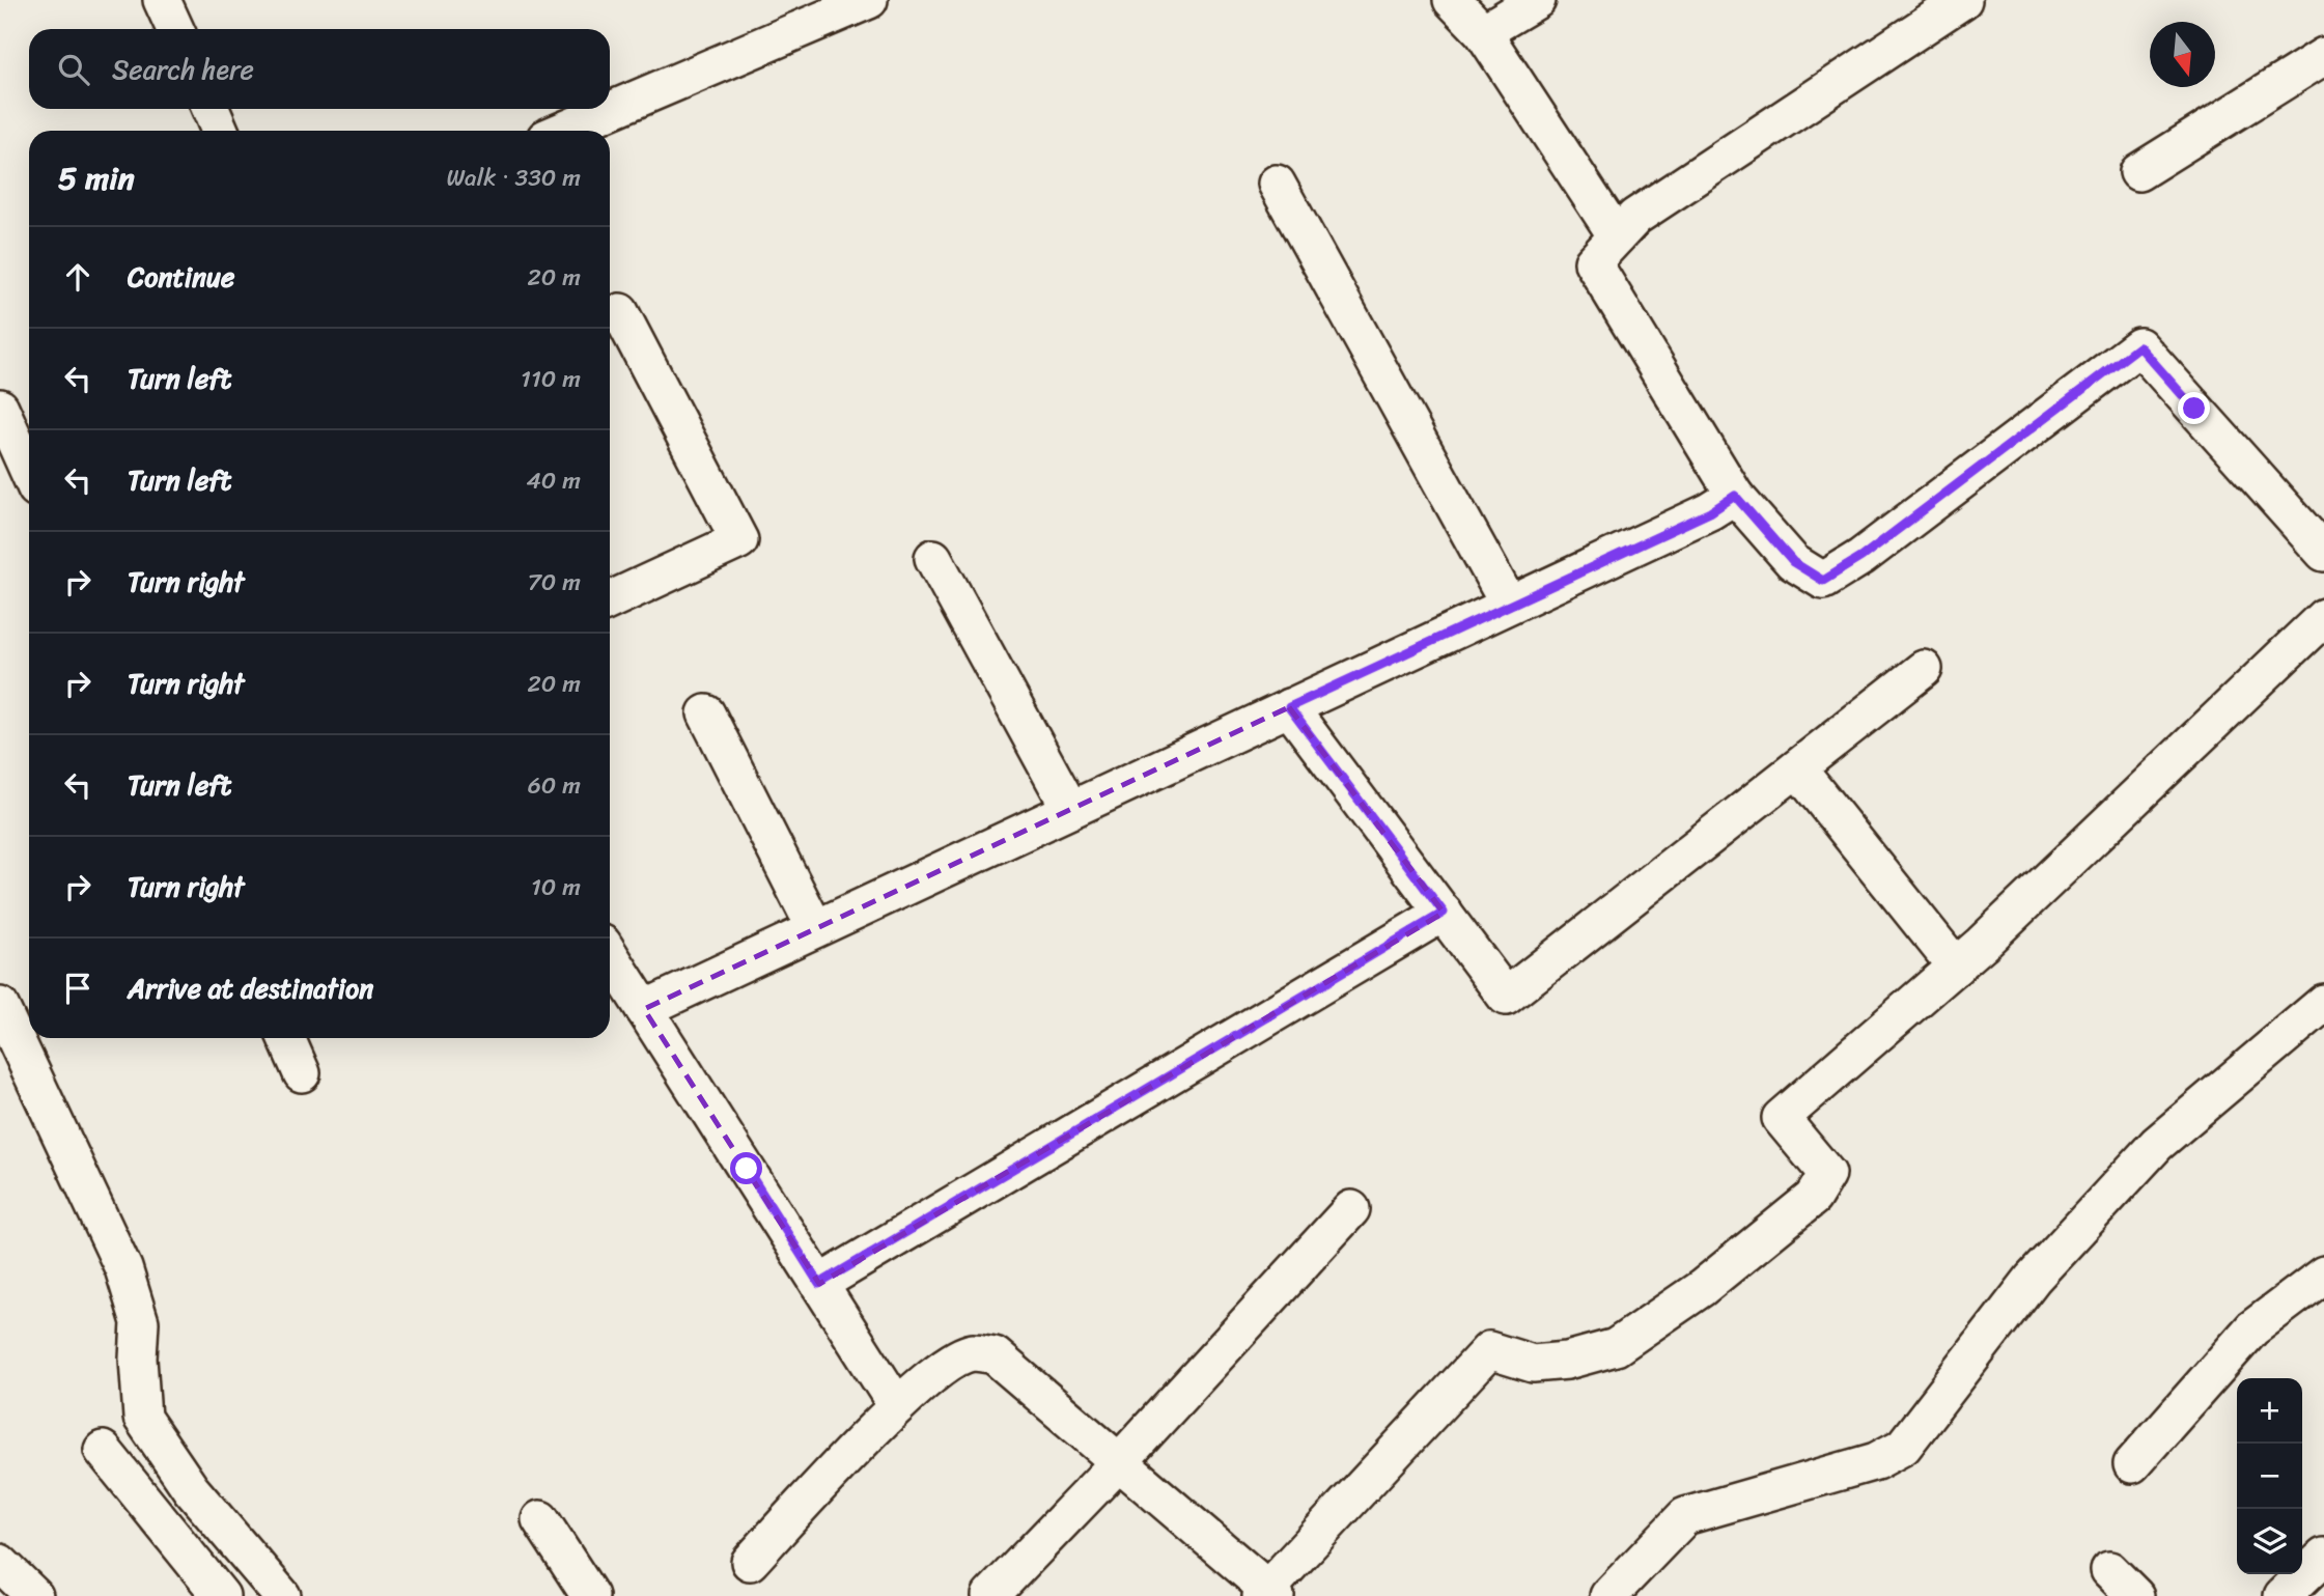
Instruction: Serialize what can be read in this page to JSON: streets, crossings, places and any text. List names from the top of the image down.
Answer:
{
  "north": "bottom",
  "page": {
    "search": "Search here",
    "heading": ["5 min", "Walk · 330 m"],
    "list": [
      ["Continue", "20 m"],
      ["Turn left", "110 m"],
      ["Turn left", "40 m"],
      ["Turn right", "70 m"],
      ["Turn right", "20 m"],
      ["Turn left", "60 m"],
      ["Turn right", "10 m"],
      "Arrive at destination"
    ],
    "map_buttons": ["+", "−"]
  }
}
